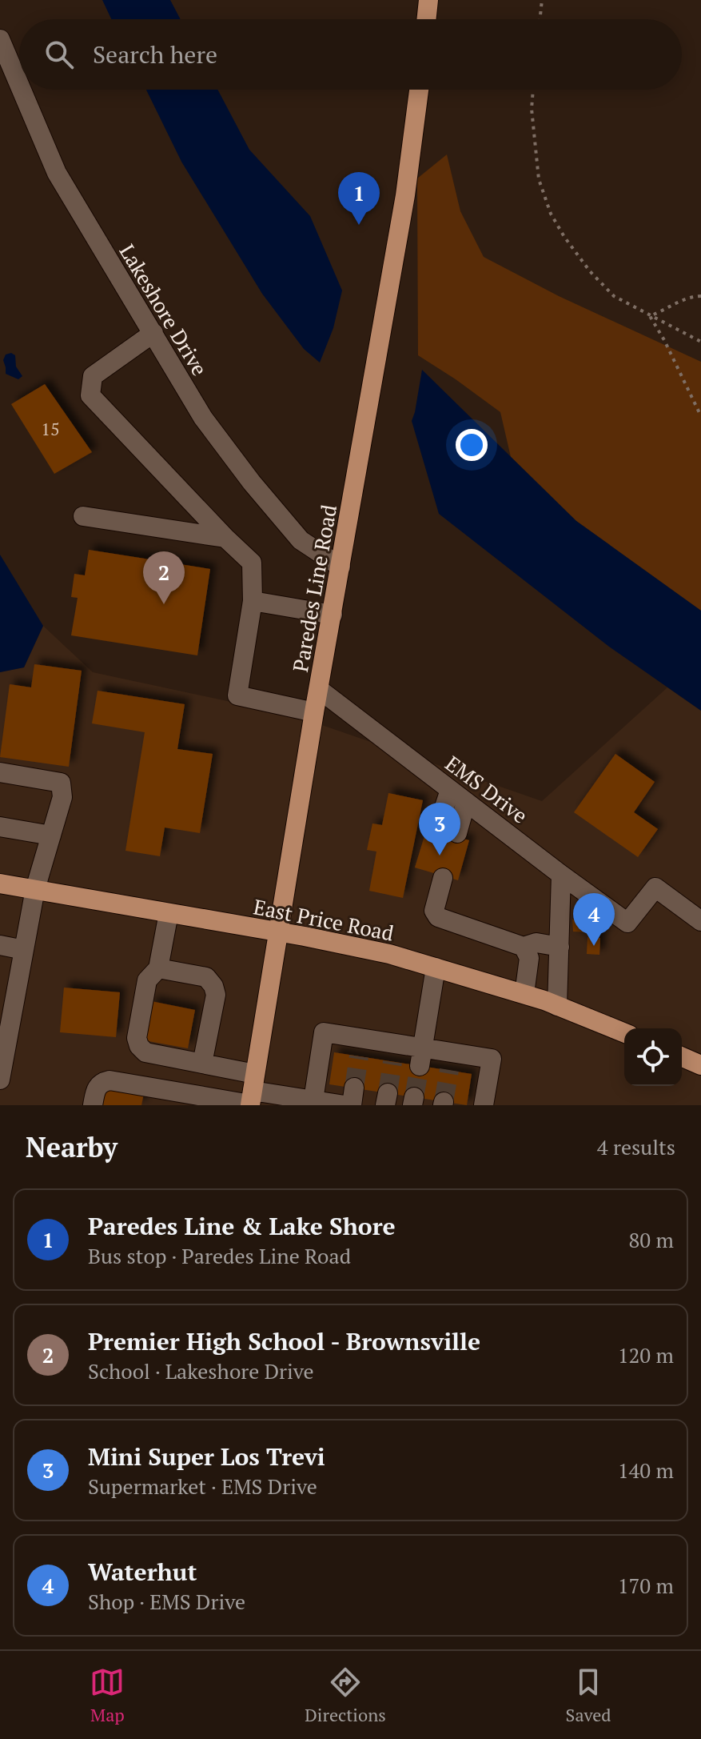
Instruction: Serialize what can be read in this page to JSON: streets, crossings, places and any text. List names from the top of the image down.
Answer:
{
  "streets": {
    "main road": ["Paredes Line Road", "East Price Road"],
    "street": ["Lakeshore Drive", "EMS Drive"]
  },
  "crossings": [
    ["Lakeshore Drive", "Paredes Line Road"],
    ["Paredes Line Road", "EMS Drive"],
    ["Paredes Line Road", "East Price Road"]
  ],
  "house_numbers": ["15"],
  "page": {
    "search": "Search here",
    "pins": [
      "1",
      "2",
      "3",
      "4"
    ],
    "heading": ["Nearby", "4 results"],
    "list": [
      {
        "mark": "1",
        "name": "Paredes Line & Lake Shore",
        "note": "Bus stop · Paredes Line Road",
        "value": "80 m"
      },
      {
        "mark": "2",
        "name": "Premier High School - Brownsville",
        "note": "School · Lakeshore Drive",
        "value": "120 m"
      },
      {
        "mark": "3",
        "name": "Mini Super Los Trevi",
        "note": "Supermarket · EMS Drive",
        "value": "140 m"
      },
      {
        "mark": "4",
        "name": "Waterhut",
        "note": "Shop · EMS Drive",
        "value": "170 m"
      }
    ],
    "nav": ["Map", "Directions", "Saved"]
  }
}
